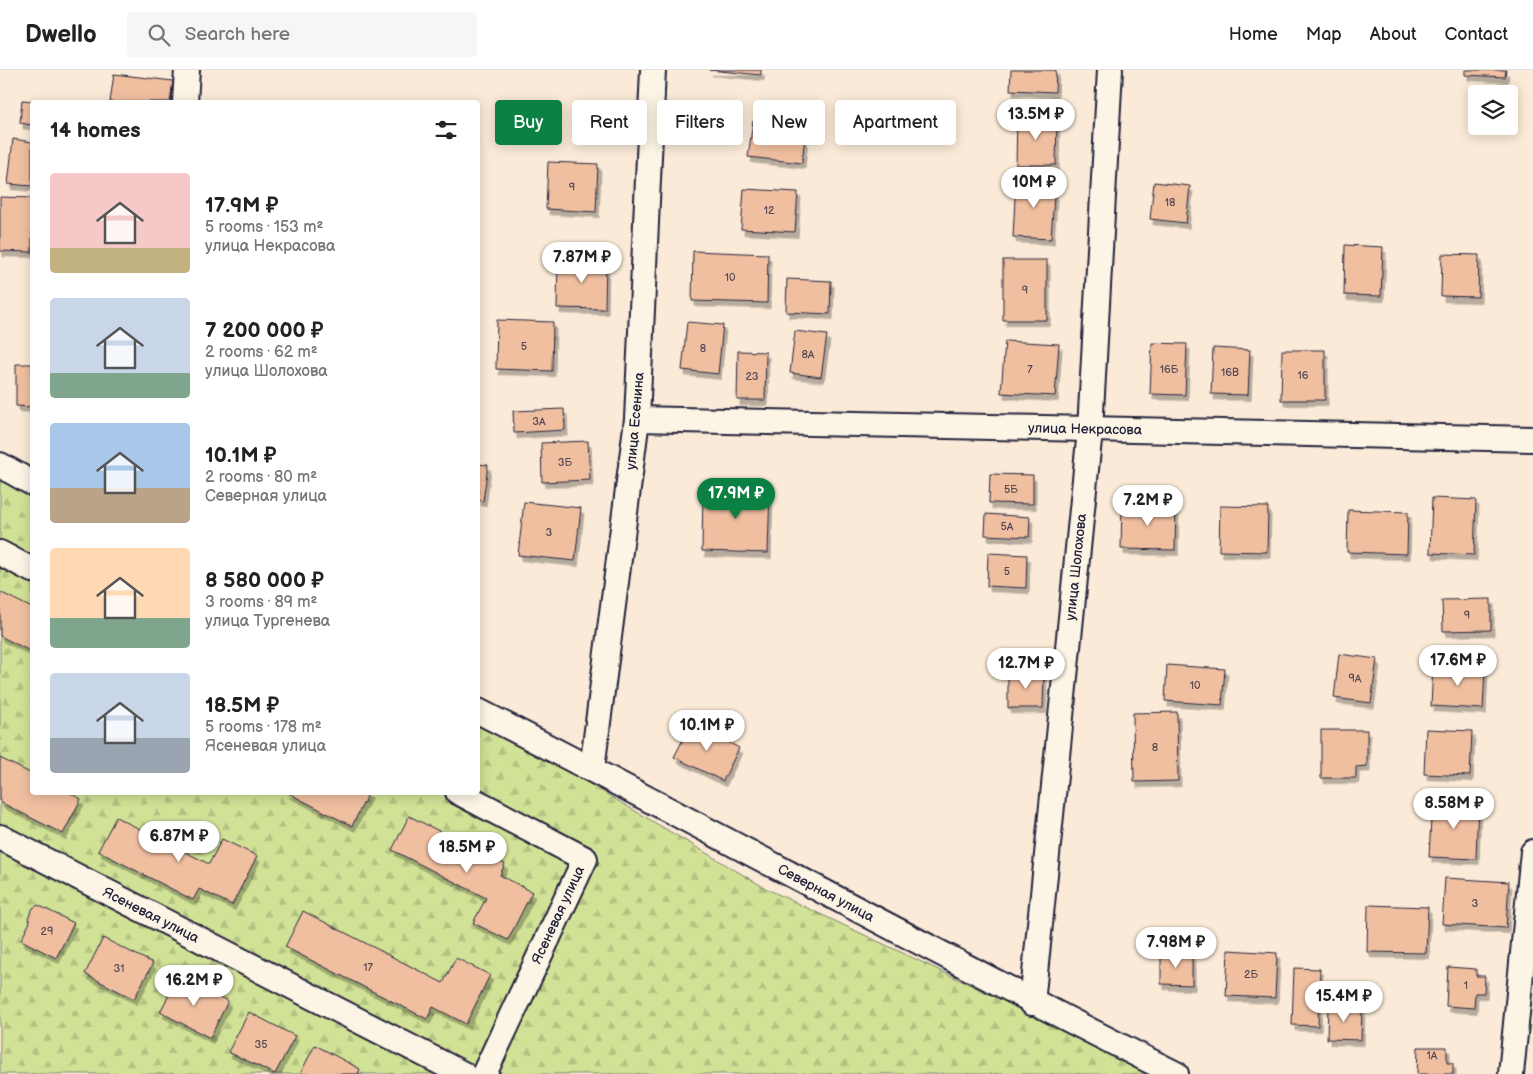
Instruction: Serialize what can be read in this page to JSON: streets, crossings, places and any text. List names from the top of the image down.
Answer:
{
  "streets": {
    "street": [
      "улица Есенина",
      "улица Некрасова",
      "улица Шолохова",
      "Северная улица",
      "Ясеневая улица"
    ]
  },
  "crossings": [
    ["улица Есенина", "улица Некрасова"],
    ["улица Есенина", "Северная улица"],
    ["улица Некрасова", "улица Шолохова"],
    ["улица Шолохова", "Северная улица"]
  ],
  "house_numbers": [
    "9",
    "18",
    "12",
    "10",
    "9",
    "5",
    "8",
    "8А",
    "7",
    "16Б",
    "16В",
    "16",
    "23",
    "3А",
    "3Б",
    "5Б",
    "5А",
    "3",
    "5",
    "9",
    "9А",
    "10",
    "8",
    "3",
    "29",
    "17",
    "31",
    "2Б",
    "1",
    "35",
    "1А"
  ],
  "page": {
    "header": "Dwello",
    "search": "Search here",
    "nav": [
      "Home",
      "Map",
      "About",
      "Contact"
    ],
    "price": [
      "13.5M ₽",
      "10M ₽",
      "7.87M ₽",
      "17.9M ₽",
      "7.2M ₽",
      "17.6M ₽",
      "12.7M ₽",
      "10.1M ₽",
      "8.58M ₽",
      "6.87M ₽",
      "18.5M ₽",
      "7.98M ₽",
      "16.2M ₽",
      "15.4M ₽"
    ],
    "chip": [
      "Buy",
      "Rent",
      "Filters",
      "New",
      "Apartment"
    ],
    "heading": "14 homes",
    "list": [
      {
        "name": "17.9M ₽",
        "note": "5 rooms · 153 m² · улица Некрасова"
      },
      {
        "name": "7 200 000 ₽",
        "note": "2 rooms · 62 m² · улица Шолохова"
      },
      {
        "name": "10.1M ₽",
        "note": "2 rooms · 80 m² · Северная улица"
      },
      {
        "name": "8 580 000 ₽",
        "note": "3 rooms · 89 m² · улица Тургенева"
      },
      {
        "name": "18.5M ₽",
        "note": "5 rooms · 178 m² · Ясеневая улица"
      }
    ]
  }
}
